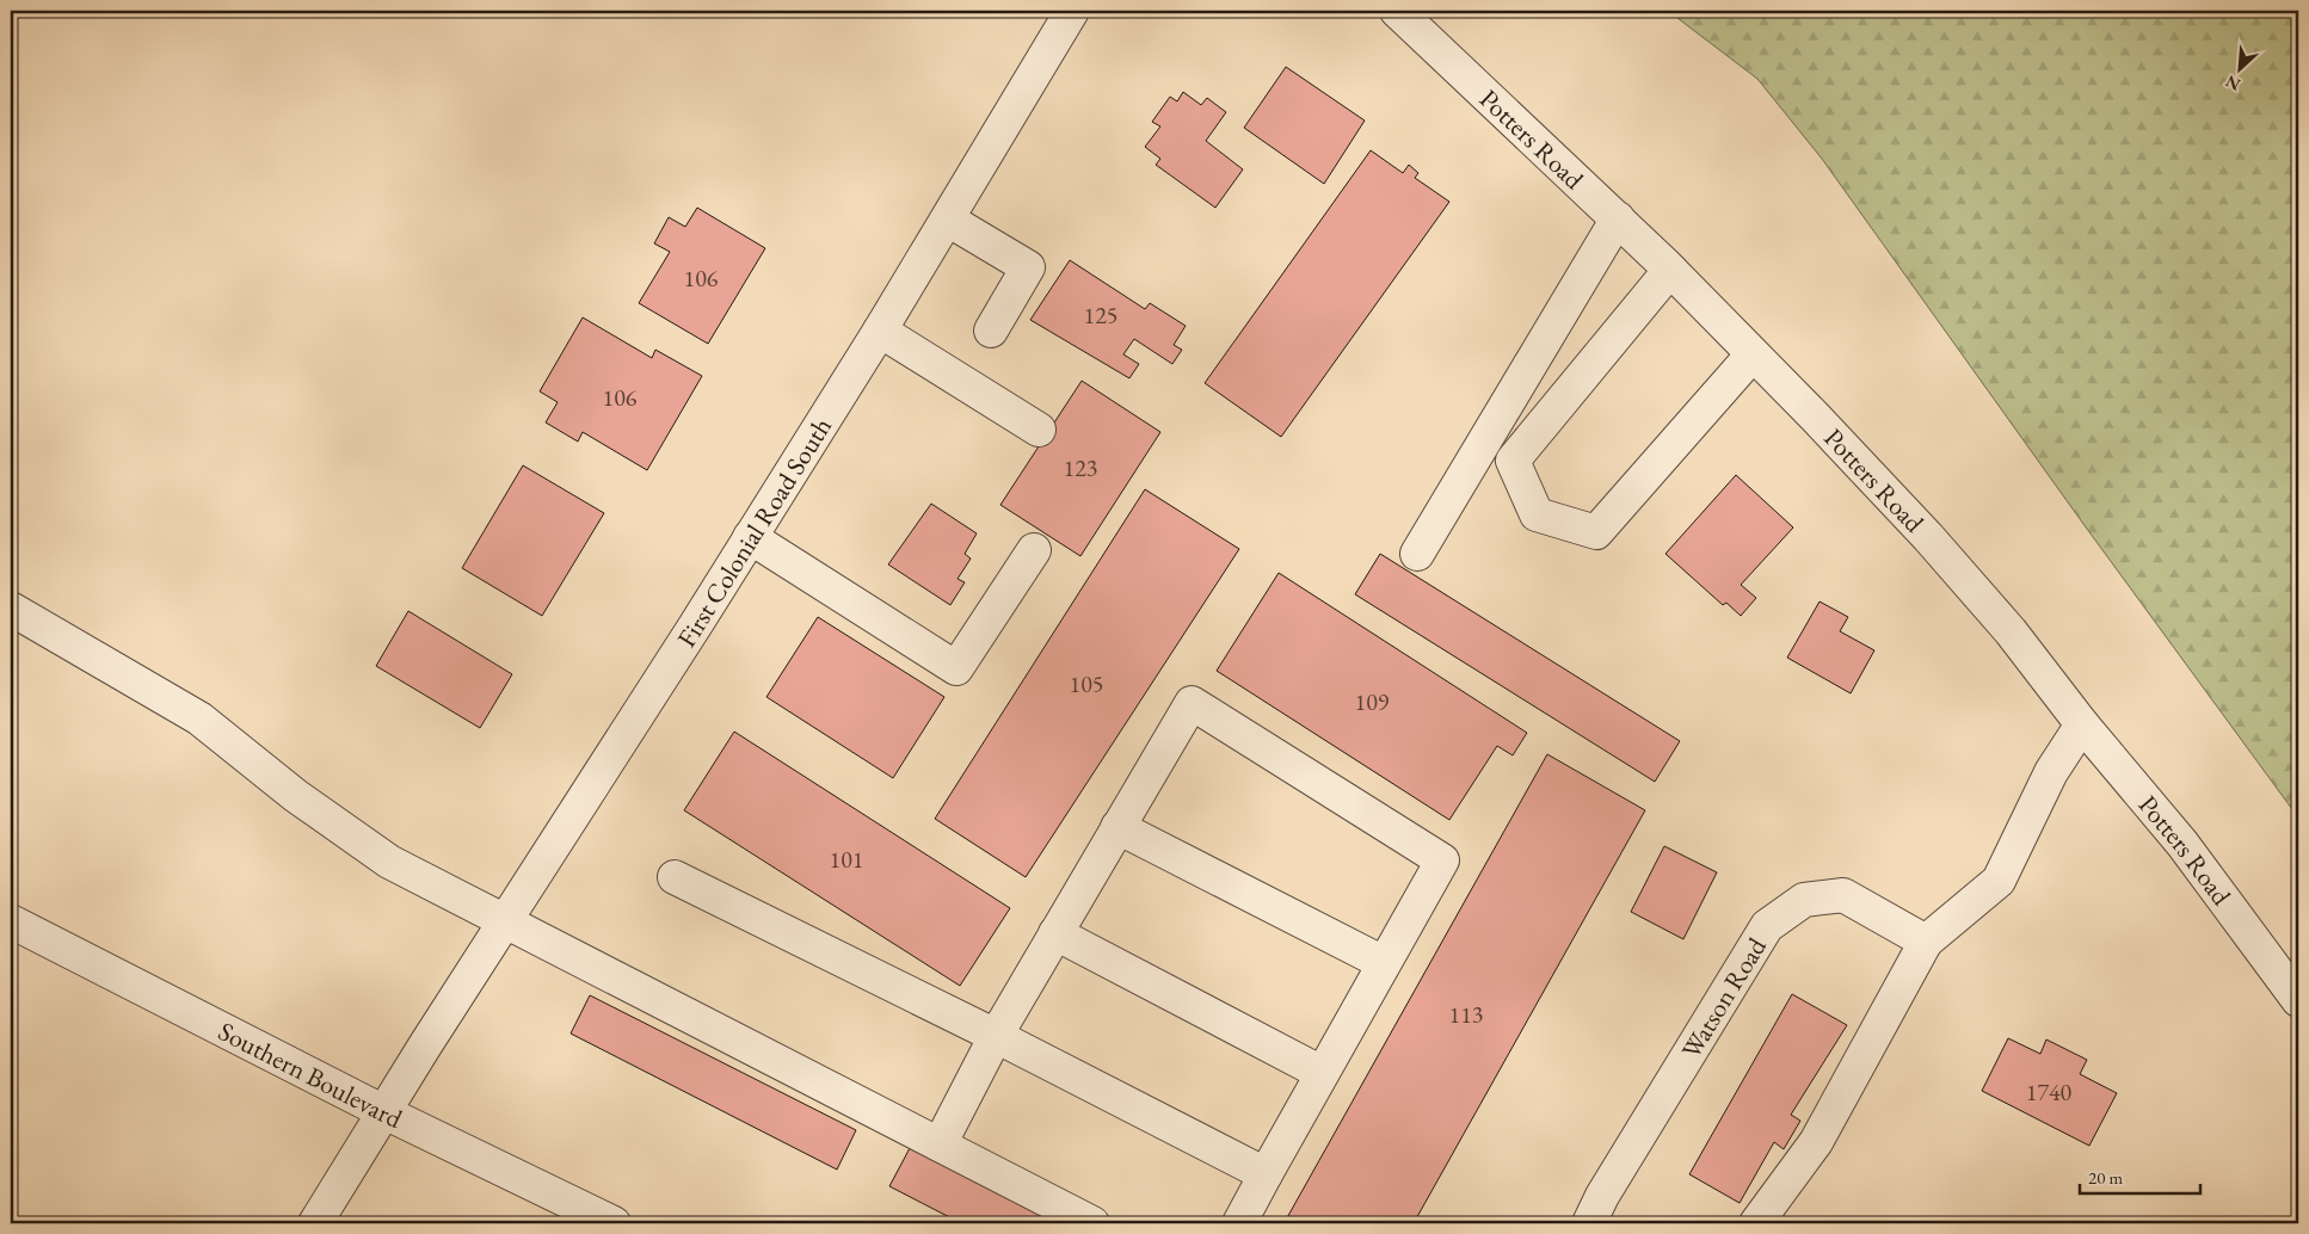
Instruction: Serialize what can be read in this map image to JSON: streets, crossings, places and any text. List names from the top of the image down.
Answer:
{
  "streets": {
    "street": [
      "Potters Road",
      "First Colonial Road South",
      "Watson Road",
      "Southern Boulevard"
    ]
  },
  "crossings": [
    ["First Colonial Road South", "Southern Boulevard"]
  ],
  "house_numbers": [
    "106",
    "125",
    "106",
    "123",
    "105",
    "109",
    "101",
    "113",
    "1740"
  ],
  "scale_bar": "20 m",
  "north": "bottom left"
}
